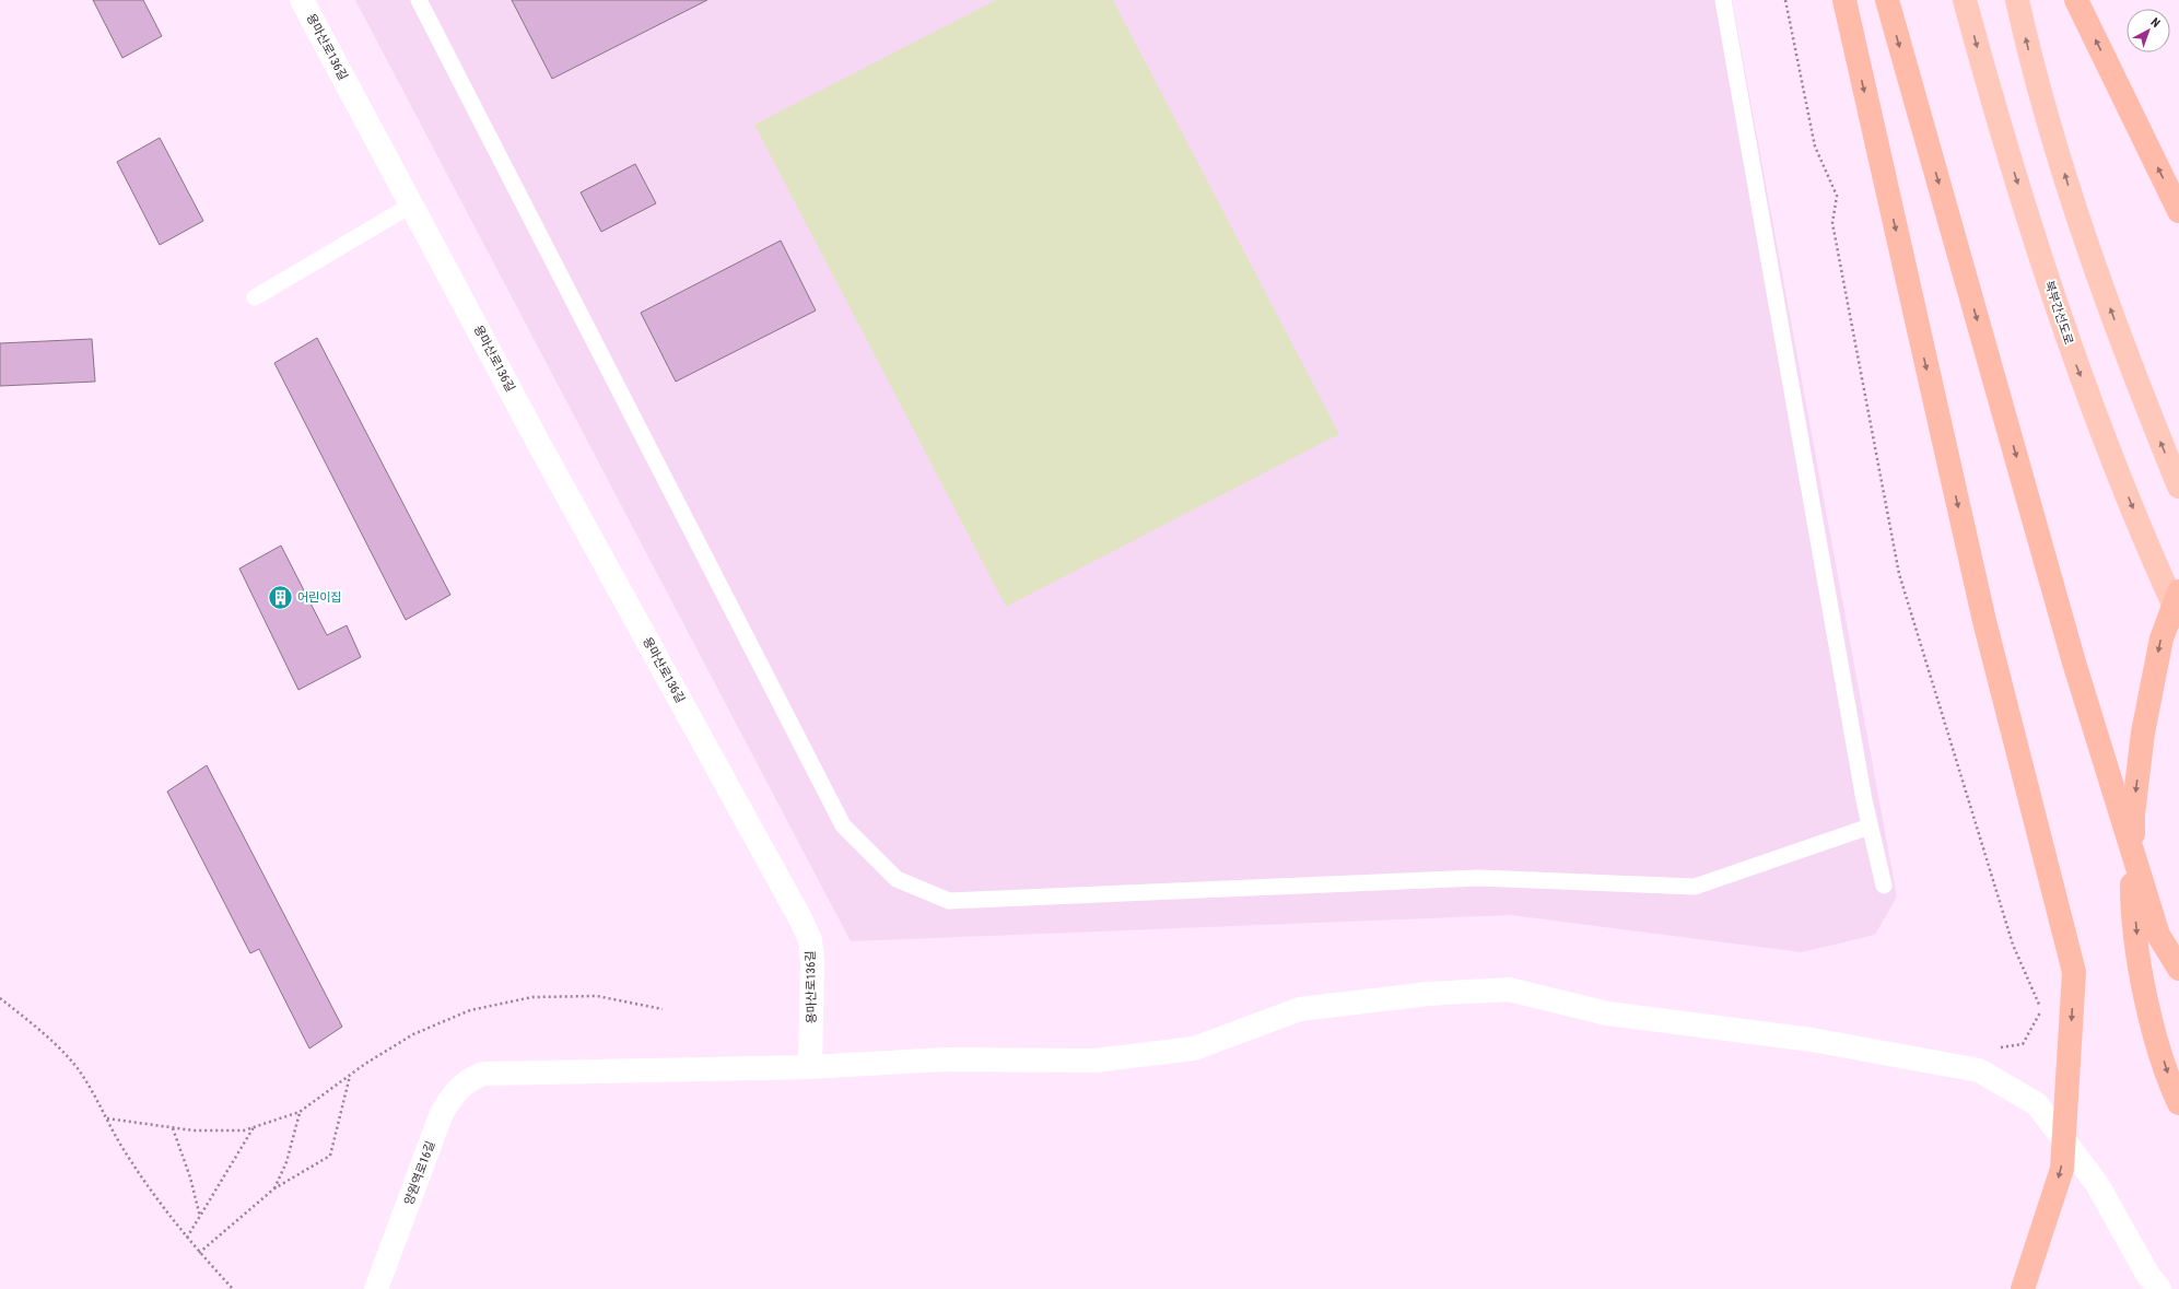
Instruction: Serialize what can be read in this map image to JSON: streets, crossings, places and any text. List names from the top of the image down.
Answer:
{
  "streets": {
    "highway": ["북부간선도로"],
    "street": ["용마산로136길", "양원역로16길"]
  },
  "crossings": [
    ["용마산로136길", "양원역로16길"]
  ],
  "places": {
    "building": ["어린이집"]
  },
  "north": "top right"
}
